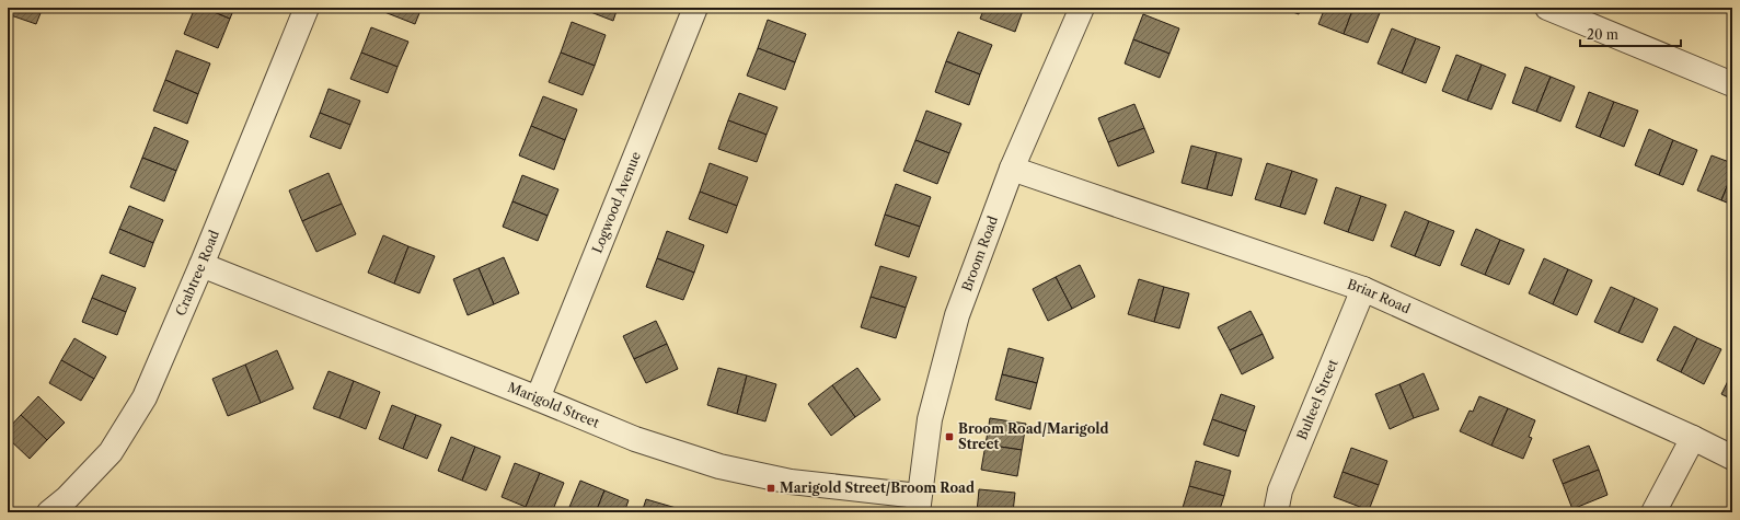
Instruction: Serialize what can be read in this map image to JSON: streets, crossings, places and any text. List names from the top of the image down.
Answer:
{
  "streets": {
    "street": [
      "Logwood Avenue",
      "Broom Road",
      "Crabtree Road",
      "Briar Road",
      "Bulteel Street",
      "Marigold Street"
    ]
  },
  "crossings": [
    ["Logwood Avenue", "Marigold Street"],
    ["Broom Road", "Briar Road"],
    ["Broom Road", "Marigold Street"],
    ["Crabtree Road", "Marigold Street"],
    ["Briar Road", "Bulteel Street"]
  ],
  "places": {
    "transit": ["Broom Road/Marigold Street", "Marigold Street/Broom Road"]
  },
  "scale_bar": "20 m"
}
